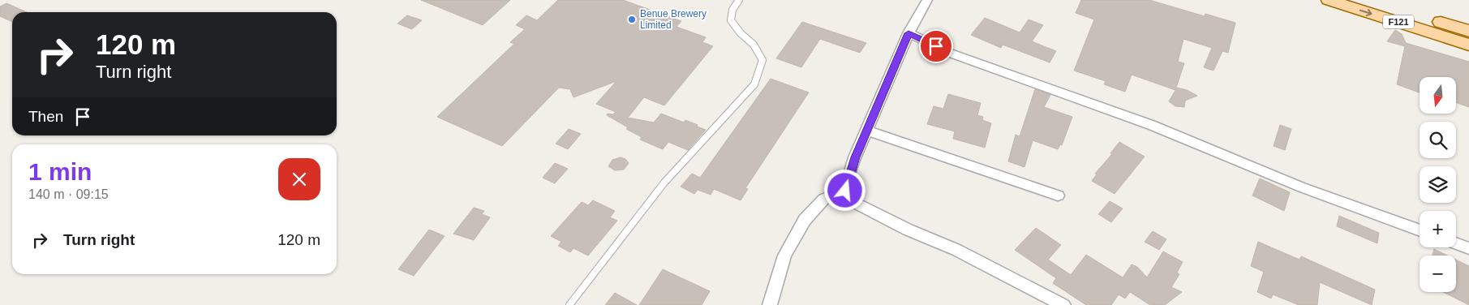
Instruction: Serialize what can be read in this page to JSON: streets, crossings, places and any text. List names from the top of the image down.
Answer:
{
  "streets": {
    "main road": ["F121"]
  },
  "places": ["Benue Brewery Limited"],
  "north": "bottom",
  "page": {
    "turn": ["120 m", "Turn right"],
    "map_buttons": ["+", "−"],
    "then": "Then",
    "heading": ["1 min", "140 m · 09:15"],
    "list": [
      {
        "name": "Turn right",
        "value": "120 m"
      }
    ]
  }
}
